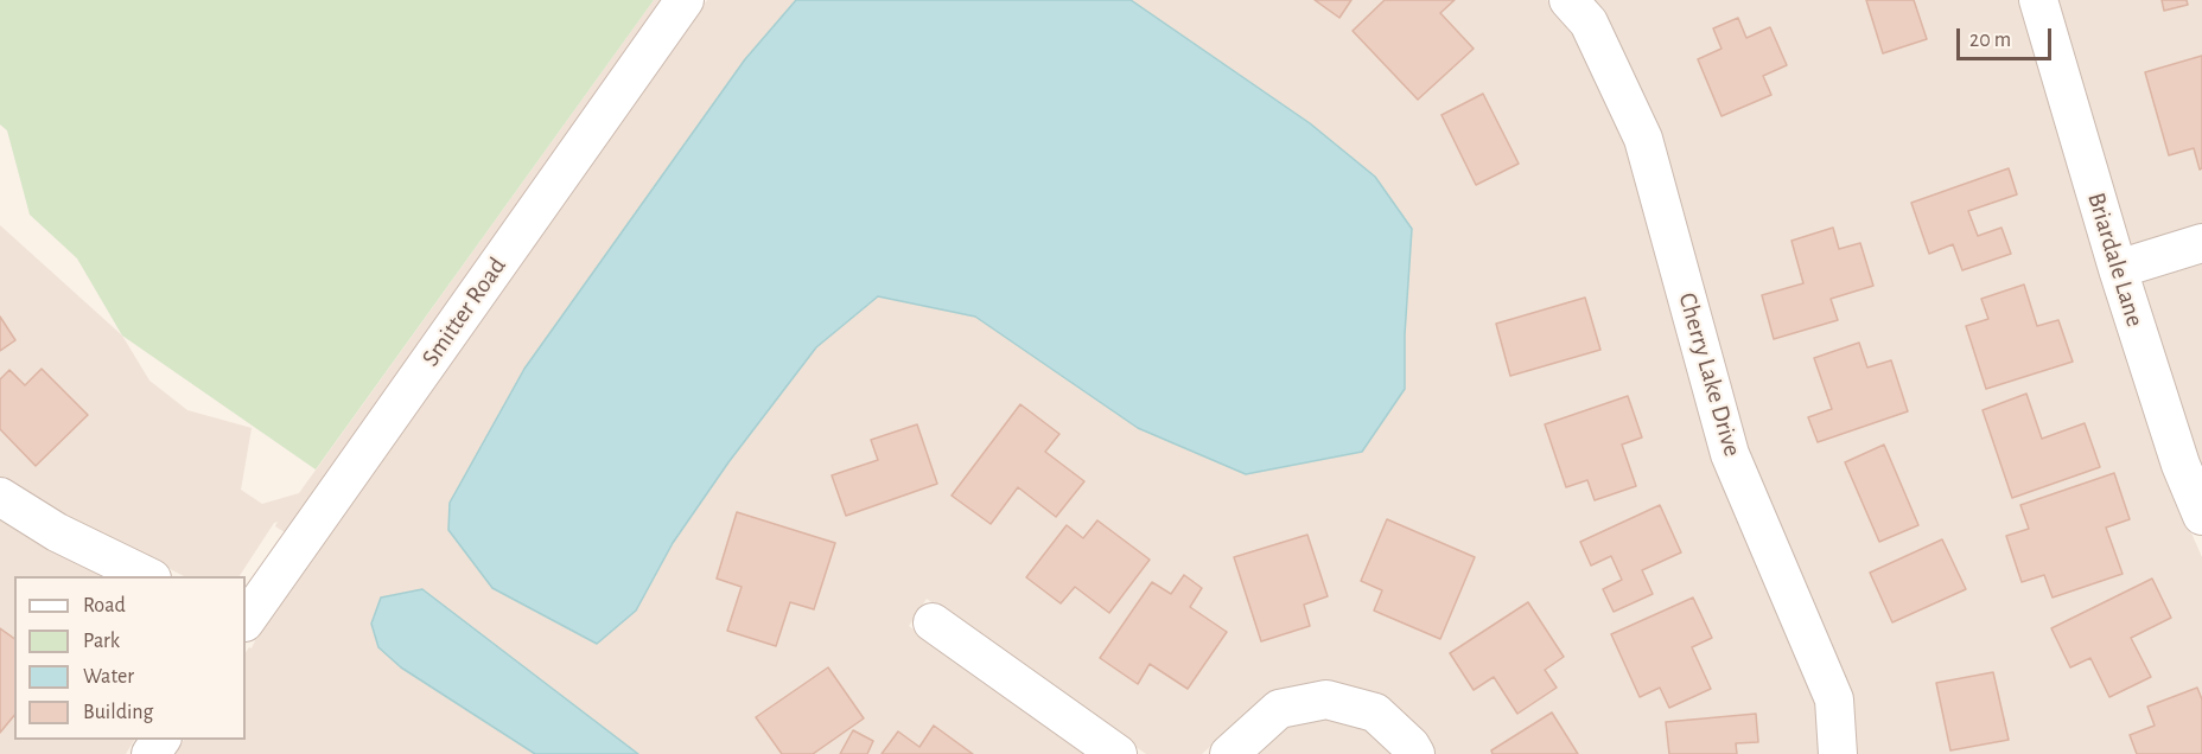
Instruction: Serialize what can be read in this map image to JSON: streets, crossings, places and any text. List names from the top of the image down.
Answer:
{
  "streets": {
    "street": ["Briardale Lane", "Smitter Road", "Cherry Lake Drive"]
  },
  "legend": [
    "Road",
    "Park",
    "Water",
    "Building"
  ],
  "scale_bar": "20 m"
}
